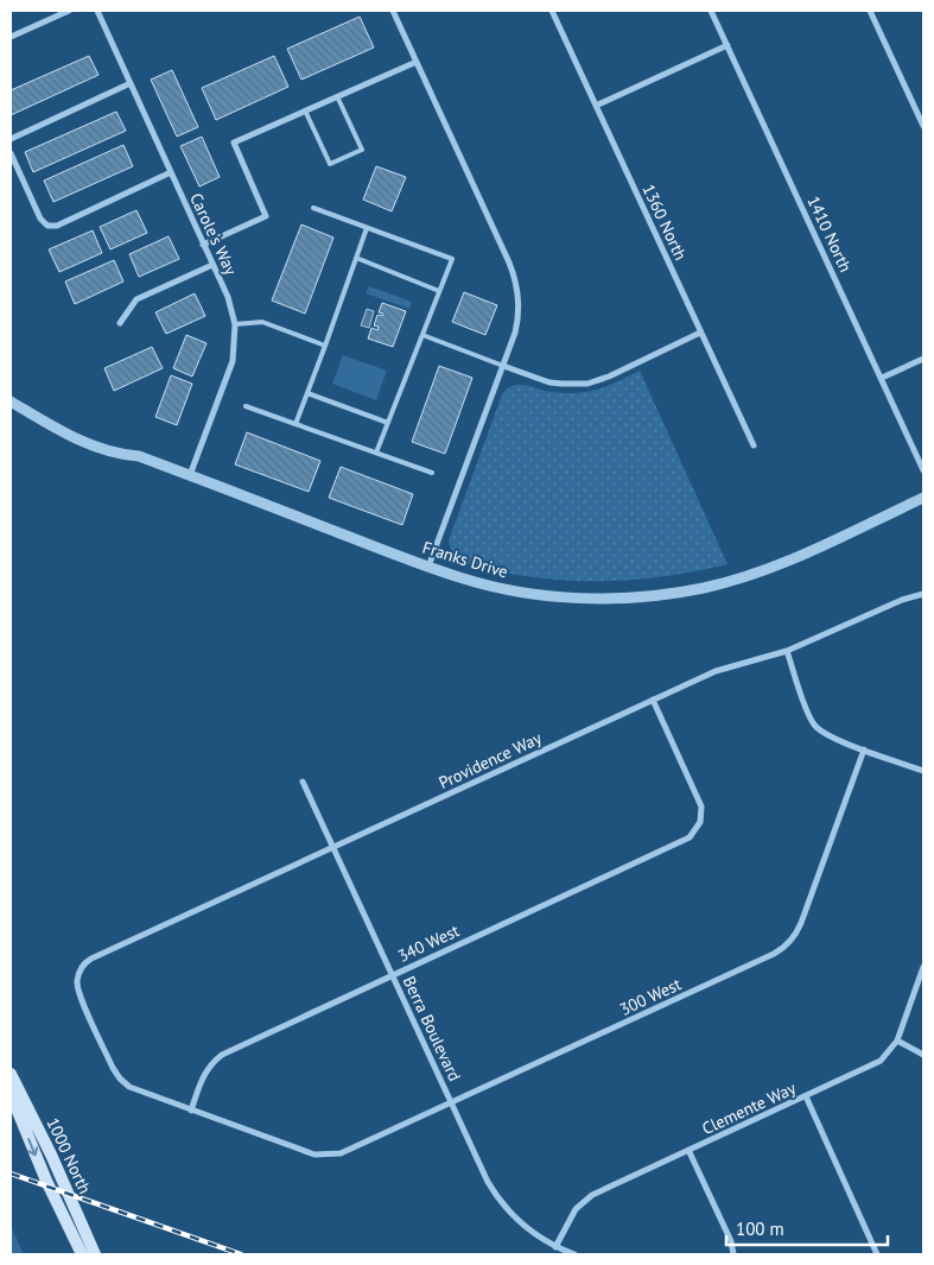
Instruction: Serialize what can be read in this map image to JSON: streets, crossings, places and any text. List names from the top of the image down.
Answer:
{
  "streets": {
    "main road": ["1000 North"],
    "street": [
      "1360 North",
      "Carole's Way",
      "1410 North",
      "Franks Drive",
      "Providence Way",
      "340 West",
      "300 West",
      "Berra Boulevard",
      "Clemente Way"
    ]
  },
  "crossings": [
    ["Carole's Way", "Franks Drive"],
    ["Providence Way", "340 West"],
    ["Providence Way", "300 West"],
    ["Providence Way", "Berra Boulevard"],
    ["340 West", "300 West"],
    ["340 West", "Berra Boulevard"],
    ["300 West", "Berra Boulevard"],
    ["Berra Boulevard", "Clemente Way"]
  ],
  "scale_bar": "100 m"
}
